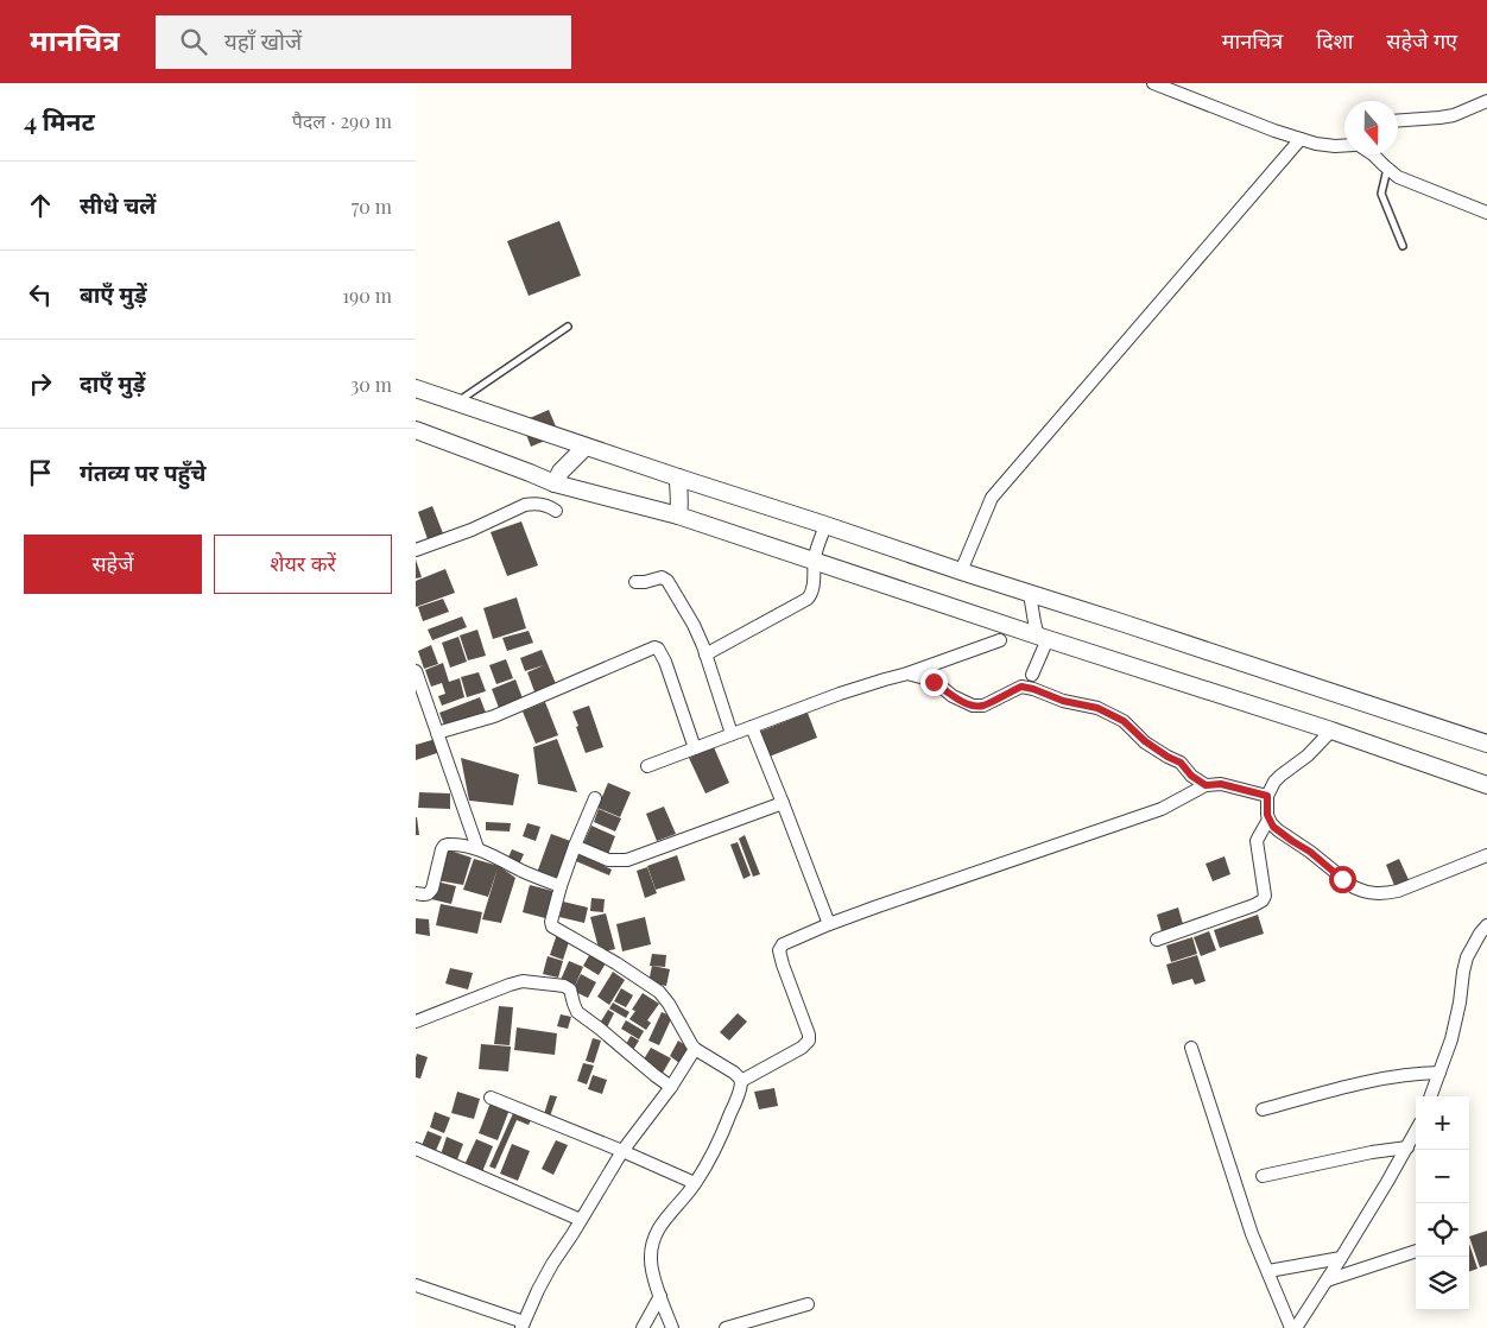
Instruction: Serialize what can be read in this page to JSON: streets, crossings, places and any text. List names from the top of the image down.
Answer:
{
  "north": "bottom",
  "page": {
    "header": "मानचित्र",
    "search": "यहाँ खोजें",
    "nav": ["मानचित्र", "दिशा", "सहेजे गए"],
    "heading": ["4 मिनट", "पैदल · 290 m"],
    "list": [
      ["सीधे चलें", "70 m"],
      ["बाएँ मुड़ें", "190 m"],
      ["दाएँ मुड़ें", "30 m"],
      "गंतव्य पर पहुँचे"
    ],
    "buttons": ["सहेजें", "शेयर करें"],
    "map_buttons": ["+", "−"]
  }
}
